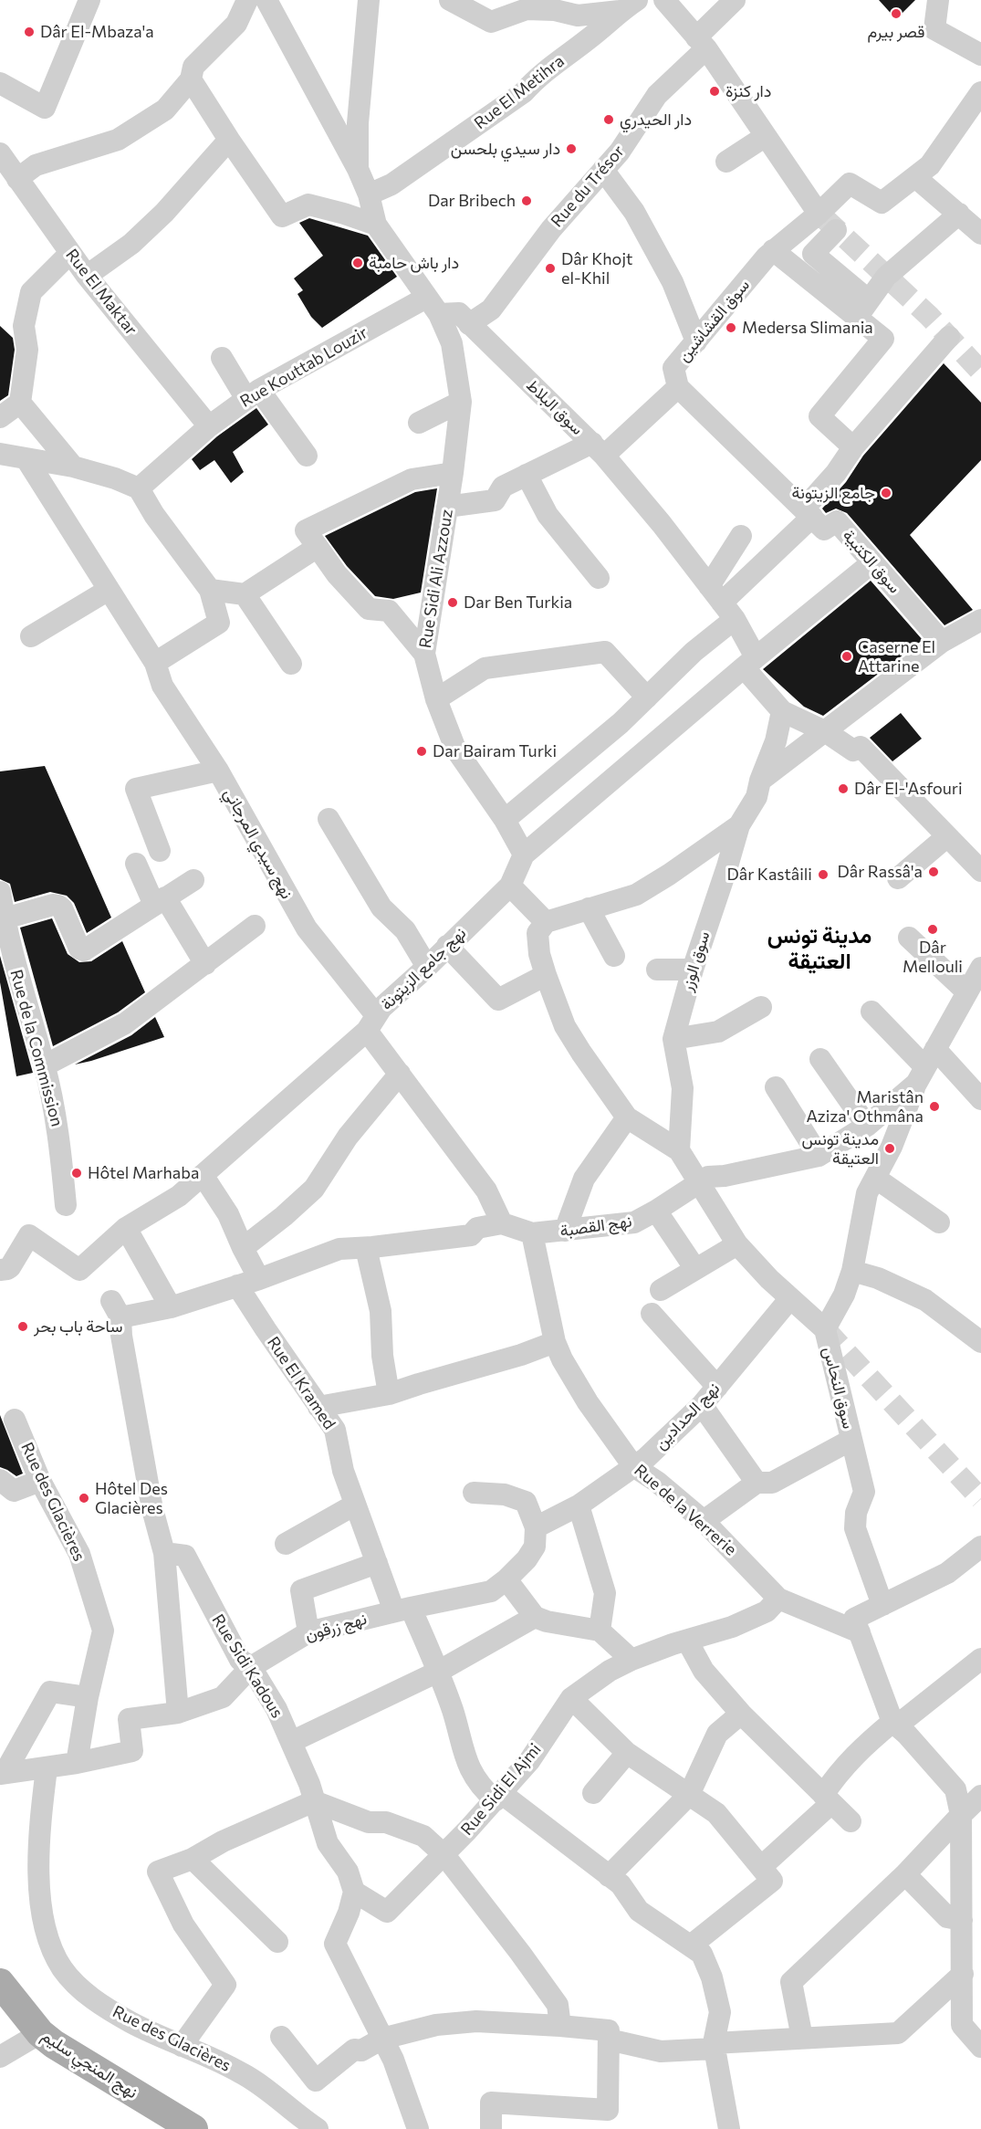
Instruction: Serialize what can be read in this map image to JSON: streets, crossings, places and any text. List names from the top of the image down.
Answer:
{
  "streets": {
    "main road": ["نهج المنجي سليم"],
    "street": [
      "Rue El Metihra",
      "Rue du Trésor",
      "Rue El Maktar",
      "سوق القشاشين",
      "Rue Kouttab Louzir",
      "سوق البلاط",
      "سوق الكتبية",
      "Rue Sidi Ali Azzouz",
      "نهج سيدي المرجاني",
      "سوق الوزر",
      "نهج جامع الزيتونة",
      "Rue de la Commission",
      "نهج القصبة",
      "Rue El Kramed",
      "سوق النحاس",
      "نهج الحدادين",
      "Rue des Glacières",
      "Rue de la Verrerie",
      "نهج زرقون",
      "Rue Sidi Kadous",
      "Rue Sidi El Ajmi"
    ]
  },
  "crossings": [
    ["Rue du Trésor", "سوق البلاط"],
    ["Rue El Maktar", "Rue Kouttab Louzir"],
    ["سوق القشاشين", "سوق البلاط"],
    ["سوق القشاشين", "سوق الكتبية"],
    ["سوق القشاشين", "Rue Sidi Ali Azzouz"],
    ["Rue Kouttab Louzir", "سوق البلاط"],
    ["Rue Kouttab Louzir", "Rue Sidi Ali Azzouz"],
    ["سوق البلاط", "Rue Sidi Ali Azzouz"],
    ["سوق البلاط", "سوق الوزر"],
    ["سوق البلاط", "نهج جامع الزيتونة"],
    ["سوق الكتبية", "نهج جامع الزيتونة"],
    ["Rue Sidi Ali Azzouz", "نهج جامع الزيتونة"],
    ["نهج سيدي المرجاني", "نهج جامع الزيتونة"],
    ["نهج سيدي المرجاني", "نهج القصبة"],
    ["نهج القصبة", "سوق النحاس"],
    ["نهج القصبة", "Rue de la Verrerie"],
    ["Rue El Kramed", "نهج زرقون"],
    ["Rue El Kramed", "Rue Sidi El Ajmi"],
    ["نهج الحدادين", "Rue de la Verrerie"],
    ["نهج الحدادين", "نهج زرقون"],
    ["Rue des Glacières", "نهج زرقون"],
    ["Rue de la Verrerie", "Rue Sidi El Ajmi"],
    ["نهج زرقون", "Rue Sidi Kadous"],
    ["Rue Sidi Kadous", "Rue Sidi El Ajmi"]
  ],
  "districts": ["مدينة تونس العتيقة"],
  "places": [
    "قصر بيرم",
    "Dâr El-Mbaza'a",
    "دار كنزة",
    "دار الحيدري",
    "دار سيدي بلحسن",
    "Dar Bribech",
    "دار باش حامبة",
    "Dâr Khojt el-Khil",
    "Medersa Slimania",
    "جامع الزيتونة",
    "Dar Ben Turkia",
    "Caserne El Attarine",
    "Dar Bairam Turki",
    "Dâr El-'Asfouri",
    "Dâr Rassâ'a",
    "Dâr Kastâili",
    "Dâr Mellouli",
    "Maristân Aziza' Othmâna",
    "مدينة تونس العتيقة",
    "Hôtel Marhaba",
    "ساحة باب بحر",
    "Hôtel Des Glacières"
  ]
}
